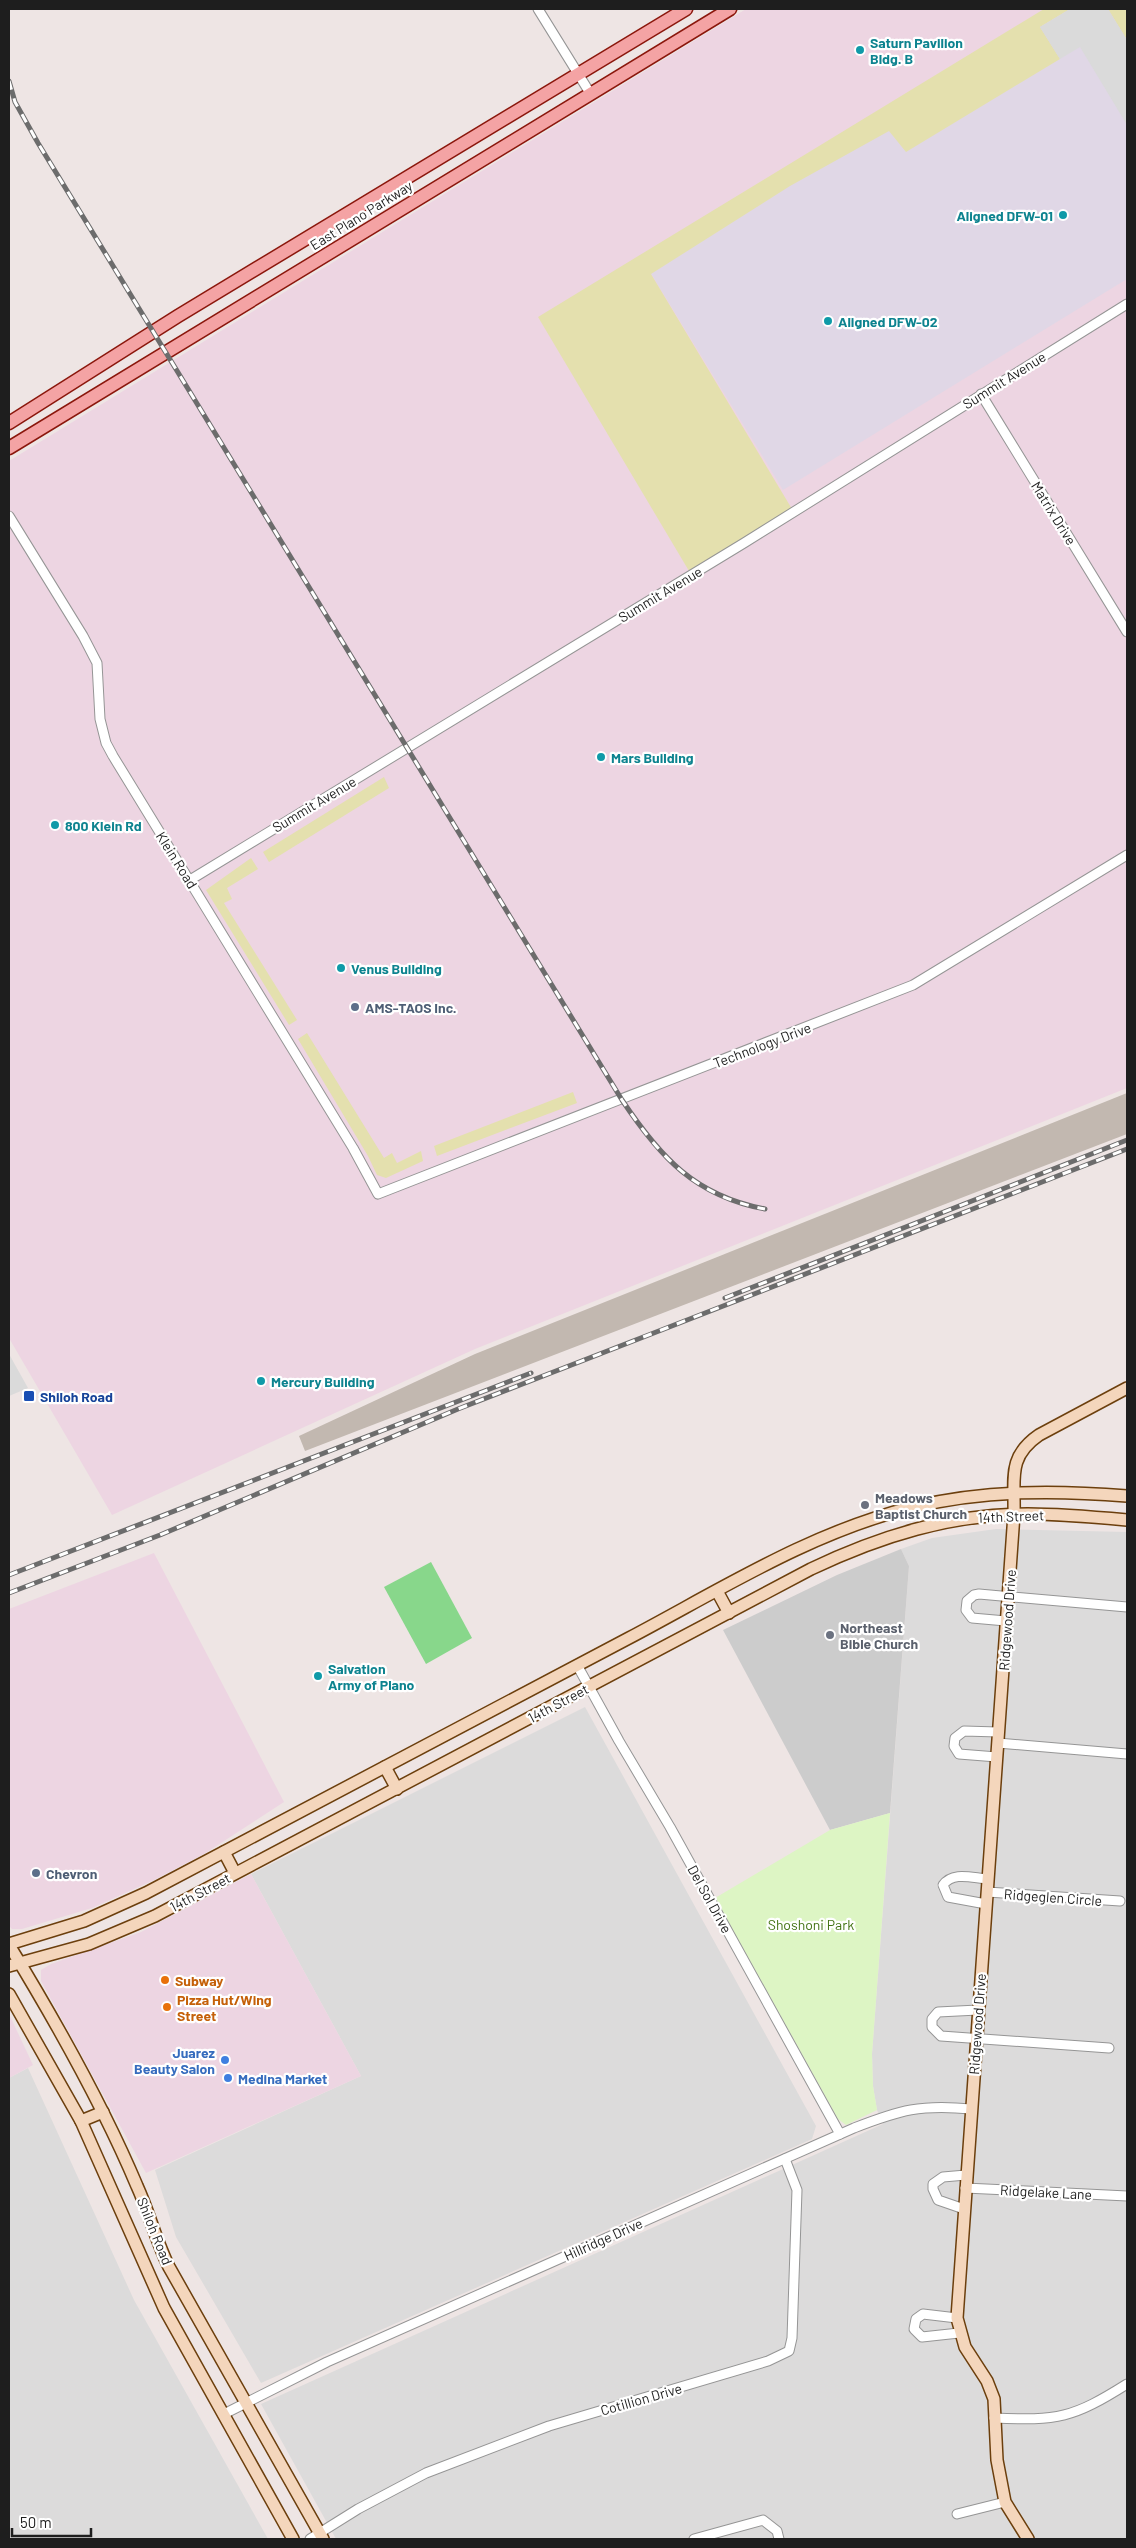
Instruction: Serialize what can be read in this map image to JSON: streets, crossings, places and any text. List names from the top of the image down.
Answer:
{
  "streets": {
    "main road": [
      "East Plano Parkway",
      "14th Street",
      "Ridgewood Drive",
      "Shiloh Road"
    ],
    "street": [
      "Summit Avenue",
      "Matrix Drive",
      "Klein Road",
      "Technology Drive",
      "Ridgeglen Circle",
      "Del Sol Drive",
      "Ridgelake Lane",
      "Hillridge Drive",
      "Cotillion Drive"
    ]
  },
  "crossings": [
    ["Summit Avenue", "Matrix Drive"],
    ["Summit Avenue", "Klein Road"],
    ["Klein Road", "Technology Drive"],
    ["14th Street", "Ridgewood Drive"],
    ["14th Street", "Del Sol Drive"],
    ["14th Street", "Shiloh Road"],
    ["Ridgewood Drive", "Ridgeglen Circle"],
    ["Ridgewood Drive", "Ridgelake Lane"],
    ["Ridgewood Drive", "Hillridge Drive"],
    ["Del Sol Drive", "Hillridge Drive"],
    ["Shiloh Road", "Hillridge Drive"],
    ["Shiloh Road", "Cotillion Drive"],
    ["Hillridge Drive", "Cotillion Drive"]
  ],
  "parks": ["Shoshoni Park"],
  "places": {
    "other": [
      "Saturn Pavilion Bldg. B",
      "Aligned DFW-01",
      "Aligned DFW-02",
      "Mars Building",
      "800 Klein Rd",
      "Venus Building",
      "AMS-TAOS Inc.",
      "Mercury Building",
      "Meadows Baptist Church",
      "Northeast Bible Church",
      "Salvation Army of Plano",
      "Chevron",
      "Subway",
      "Pizza Hut/Wing Street",
      "Juarez Beauty Salon",
      "Medina Market"
    ],
    "transit": ["Shiloh Road"]
  },
  "scale_bar": "50 m"
}
